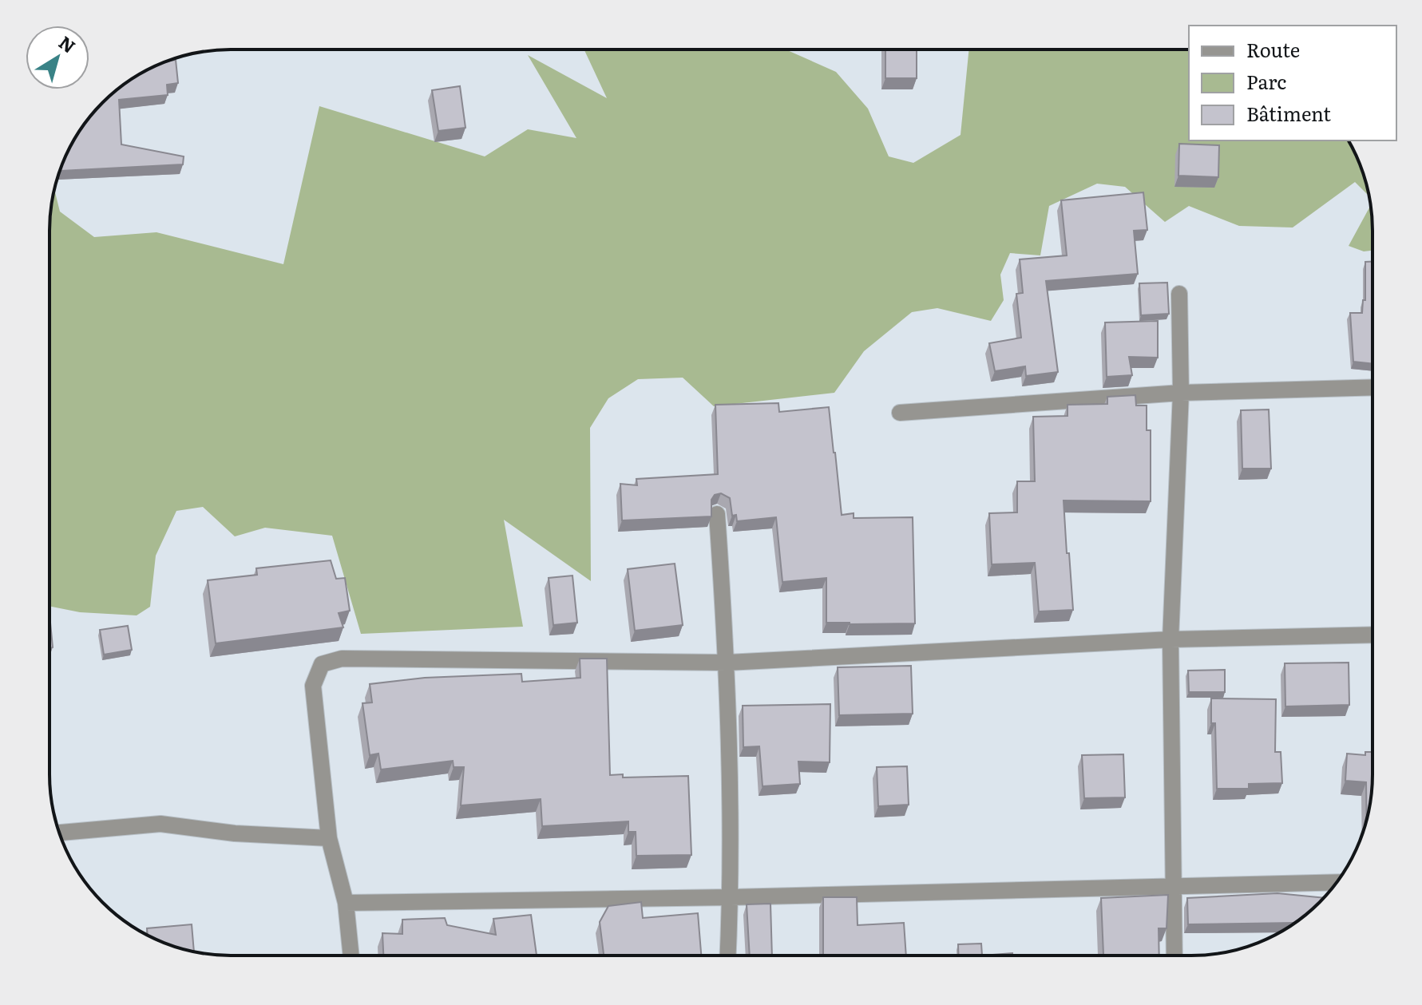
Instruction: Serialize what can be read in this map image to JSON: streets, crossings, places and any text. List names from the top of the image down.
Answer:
{
  "legend": ["Route", "Parc", "Bâtiment"],
  "north": "top right"
}
